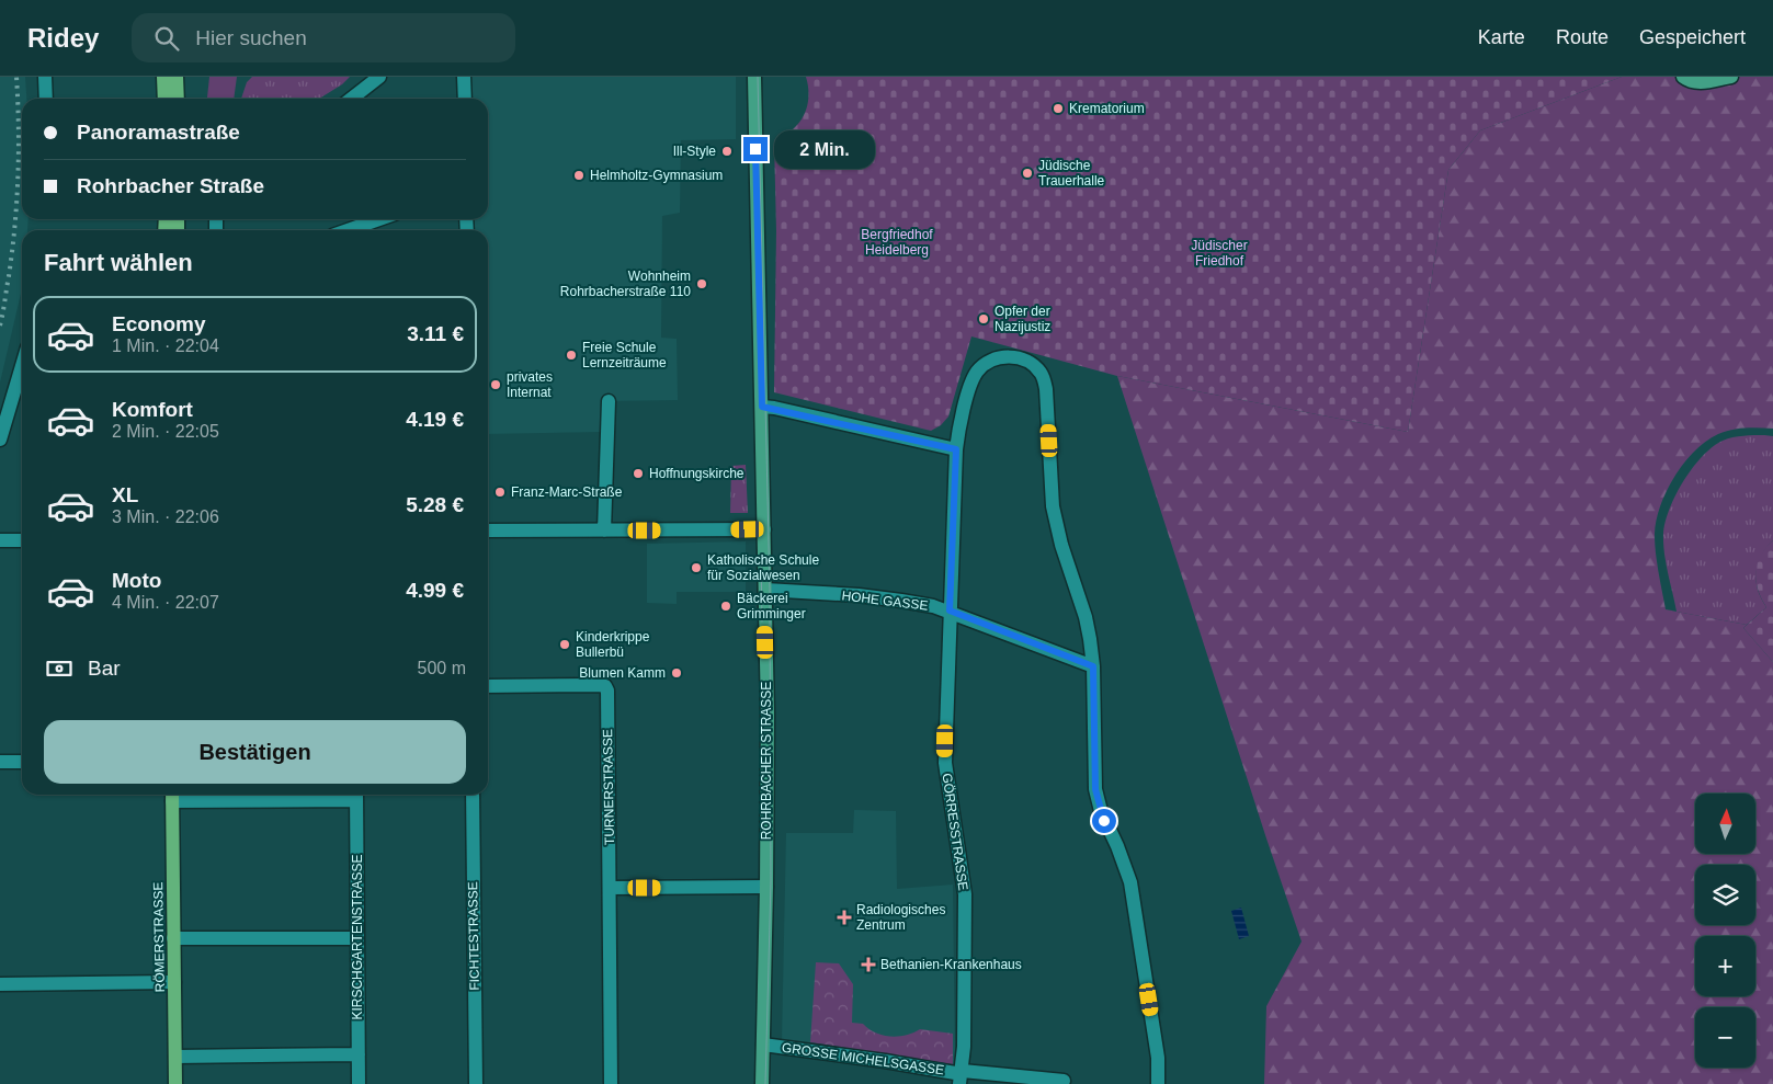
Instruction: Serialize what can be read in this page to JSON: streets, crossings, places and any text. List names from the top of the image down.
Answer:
{
  "streets": {
    "main road": ["ROHRBACHER STRASSE", "RÖMERSTRASSE"],
    "street": [
      "HOHE GASSE",
      "TURNERSTRASSE",
      "GÖRRESSTRASSE",
      "FICHTESTRASSE",
      "KIRSCHGARTENSTRASSE",
      "GROSSE MICHELSGASSE"
    ]
  },
  "crossings": [
    ["HOHE GASSE", "ROHRBACHER STRASSE"],
    ["HOHE GASSE", "GÖRRESSTRASSE"],
    ["ROHRBACHER STRASSE", "GROSSE MICHELSGASSE"],
    ["GÖRRESSTRASSE", "GROSSE MICHELSGASSE"]
  ],
  "parks": ["Bergfriedhof Heidelberg", "Jüdischer Friedhof"],
  "places": {
    "other": [
      "Krematorium",
      "Ill-Style",
      "Jüdische Trauerhalle",
      "Helmholtz-Gymnasium",
      "Wohnheim Rohrbacherstraße 110",
      "Opfer der Nazijustiz",
      "Freie Schule Lernzeiträume",
      "privates Internat",
      "Hoffnungskirche",
      "Franz-Marc-Straße",
      "Katholische Schule für Sozialwesen",
      "Bäckerei Grimminger",
      "Kinderkrippe Bullerbü",
      "Blumen Kamm"
    ],
    "health": ["Radiologisches Zentrum", "Bethanien-Krankenhaus"]
  },
  "north": "top",
  "page": {
    "header": "Ridey",
    "search": "Hier suchen",
    "nav": ["Karte", "Route", "Gespeichert"],
    "banner": ["Panoramastraße", "Rohrbacher Straße"],
    "bubble": "2 Min.",
    "heading": "Fahrt wählen",
    "list": [
      {
        "name": "Economy",
        "note": "1 Min. · 22:04",
        "value": "3.11 €"
      },
      {
        "name": "Komfort",
        "note": "2 Min. · 22:05",
        "value": "4.19 €"
      },
      {
        "name": "XL",
        "note": "3 Min. · 22:06",
        "value": "5.28 €"
      },
      {
        "name": "Moto",
        "note": "4 Min. · 22:07",
        "value": "4.99 €"
      }
    ],
    "pay": ["Bar", "500 m"],
    "buttons": "Bestätigen",
    "map_buttons": ["+", "−"]
  }
}
